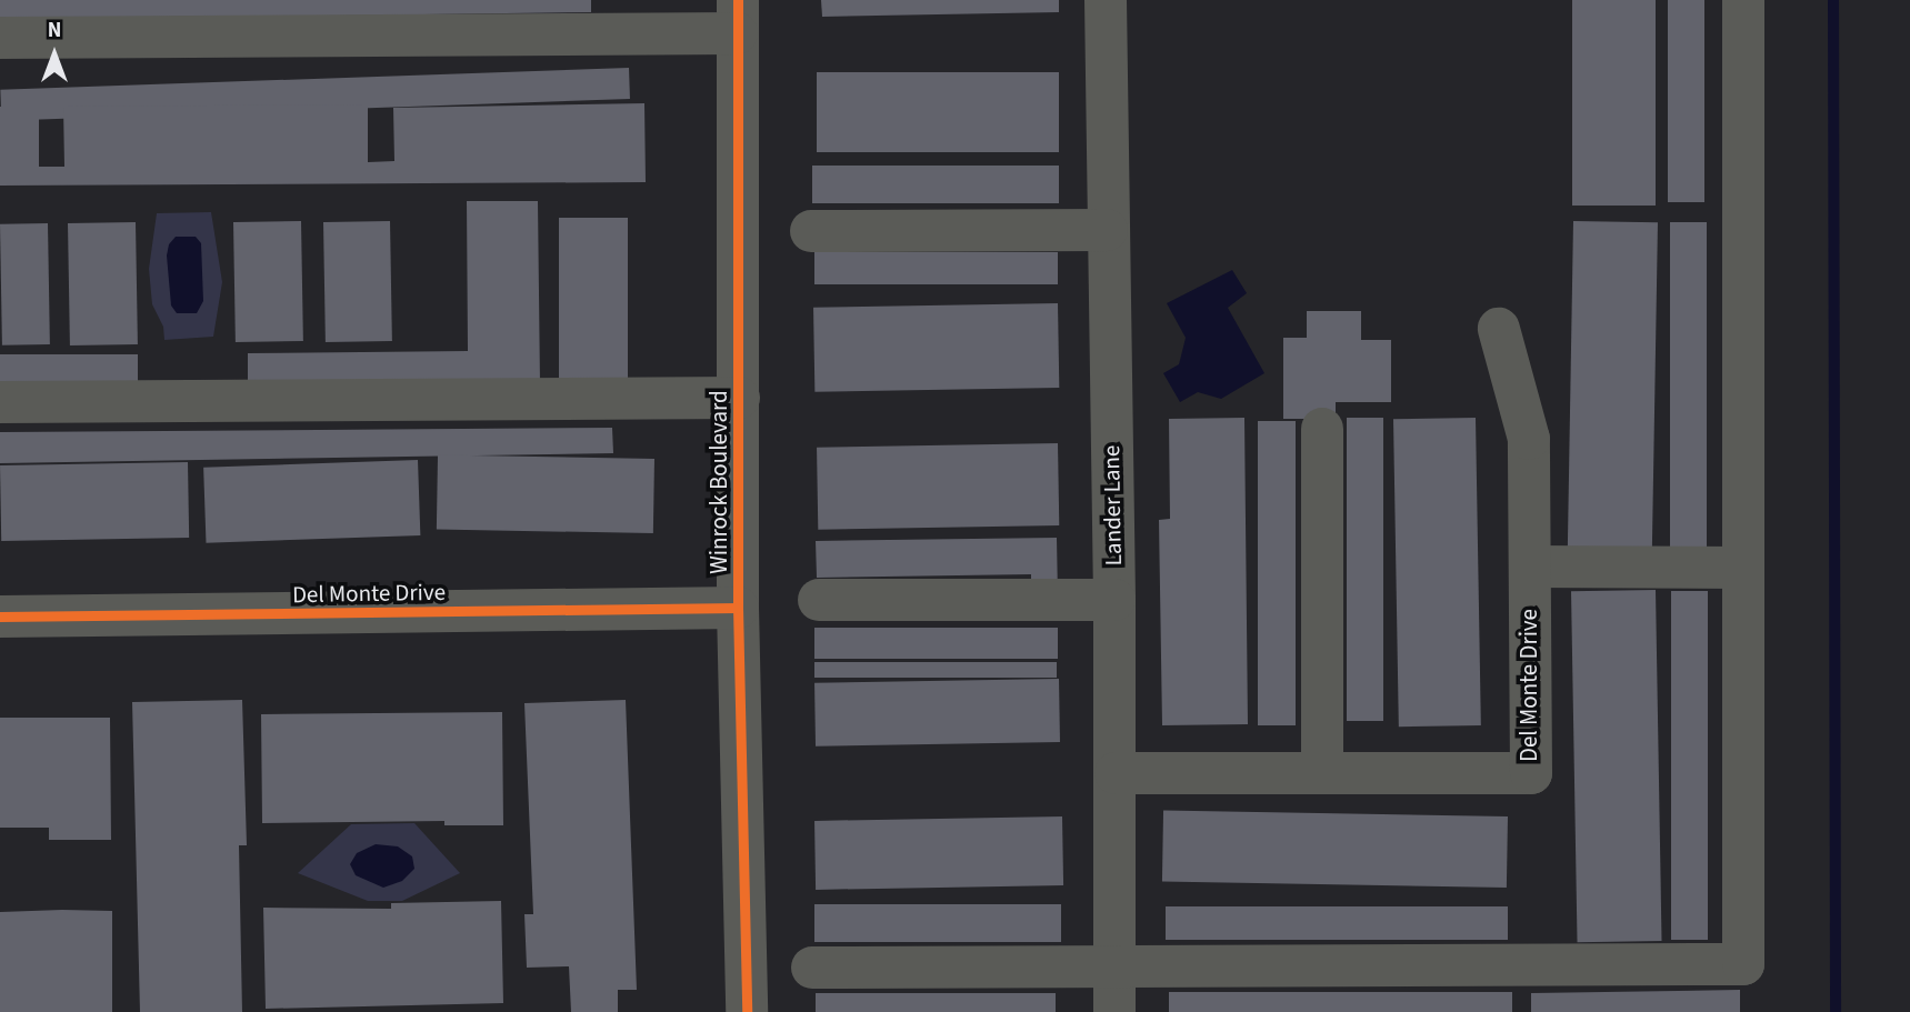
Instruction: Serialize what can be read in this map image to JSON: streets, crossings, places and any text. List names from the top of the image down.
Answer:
{
  "streets": {
    "street": ["Winrock Boulevard", "Lander Lane", "Del Monte Drive"]
  },
  "crossings": [
    ["Winrock Boulevard", "Del Monte Drive"],
    ["Lander Lane", "Del Monte Drive"]
  ],
  "north": "top"
}
